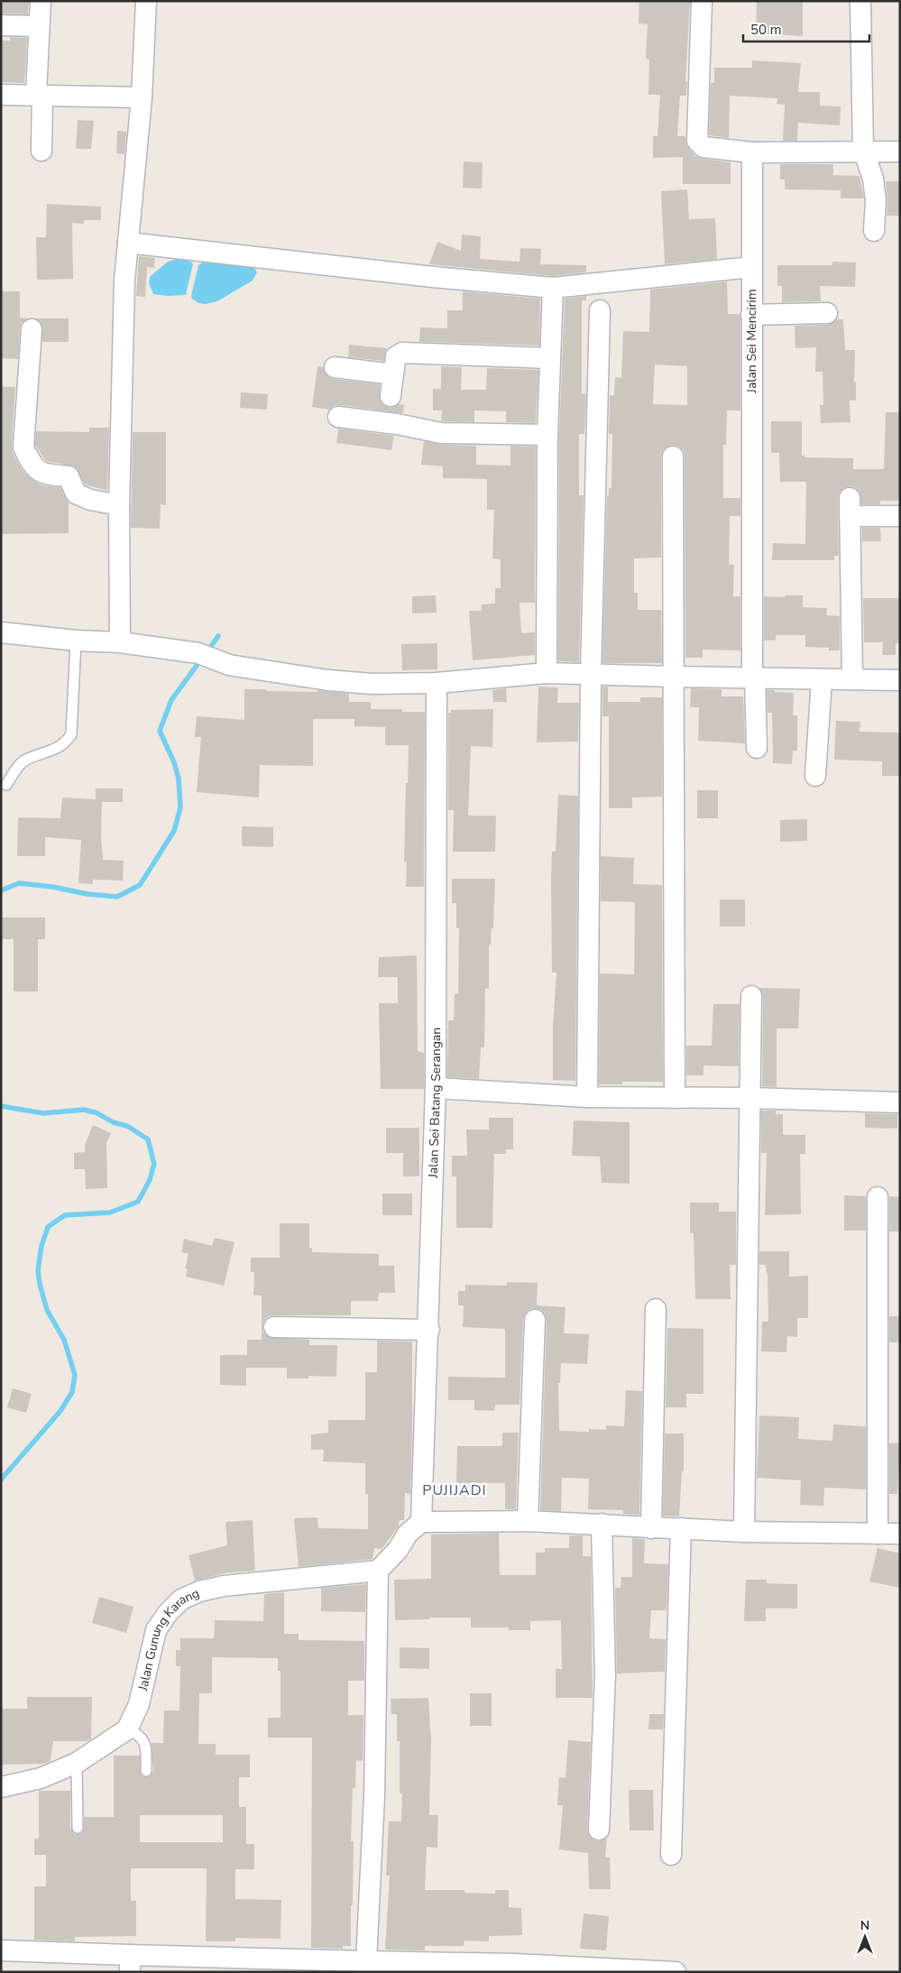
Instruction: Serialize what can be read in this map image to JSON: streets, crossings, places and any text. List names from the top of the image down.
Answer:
{
  "streets": {
    "street": ["Jalan Sei Mencirim", "Jalan Sei Batang Serangan", "Jalan Gunung Karang"]
  },
  "districts": ["PUJIJADI"],
  "scale_bar": "50 m",
  "north": "top"
}
